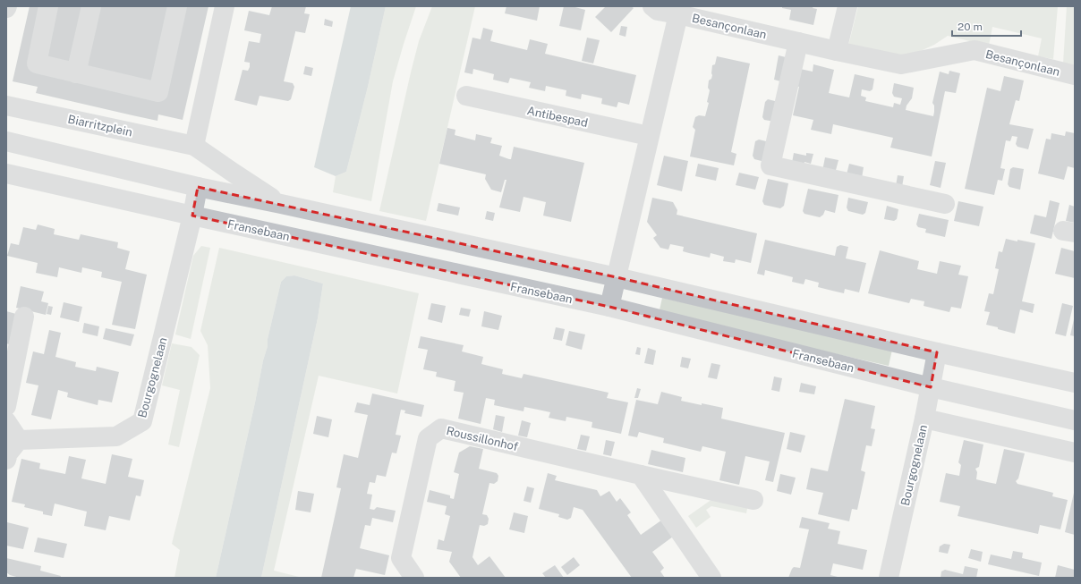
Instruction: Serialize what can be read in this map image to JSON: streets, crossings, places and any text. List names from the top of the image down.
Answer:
{
  "streets": {
    "street": [
      "Besançonlaan",
      "Antibespad",
      "Biarritzplein",
      "Fransebaan",
      "Bourgognelaan",
      "Roussillonhof"
    ]
  },
  "crossings": [
    ["Besançonlaan", "Antibespad"],
    ["Besançonlaan", "Fransebaan"],
    ["Fransebaan", "Bourgognelaan"]
  ],
  "scale_bar": "20 m"
}
